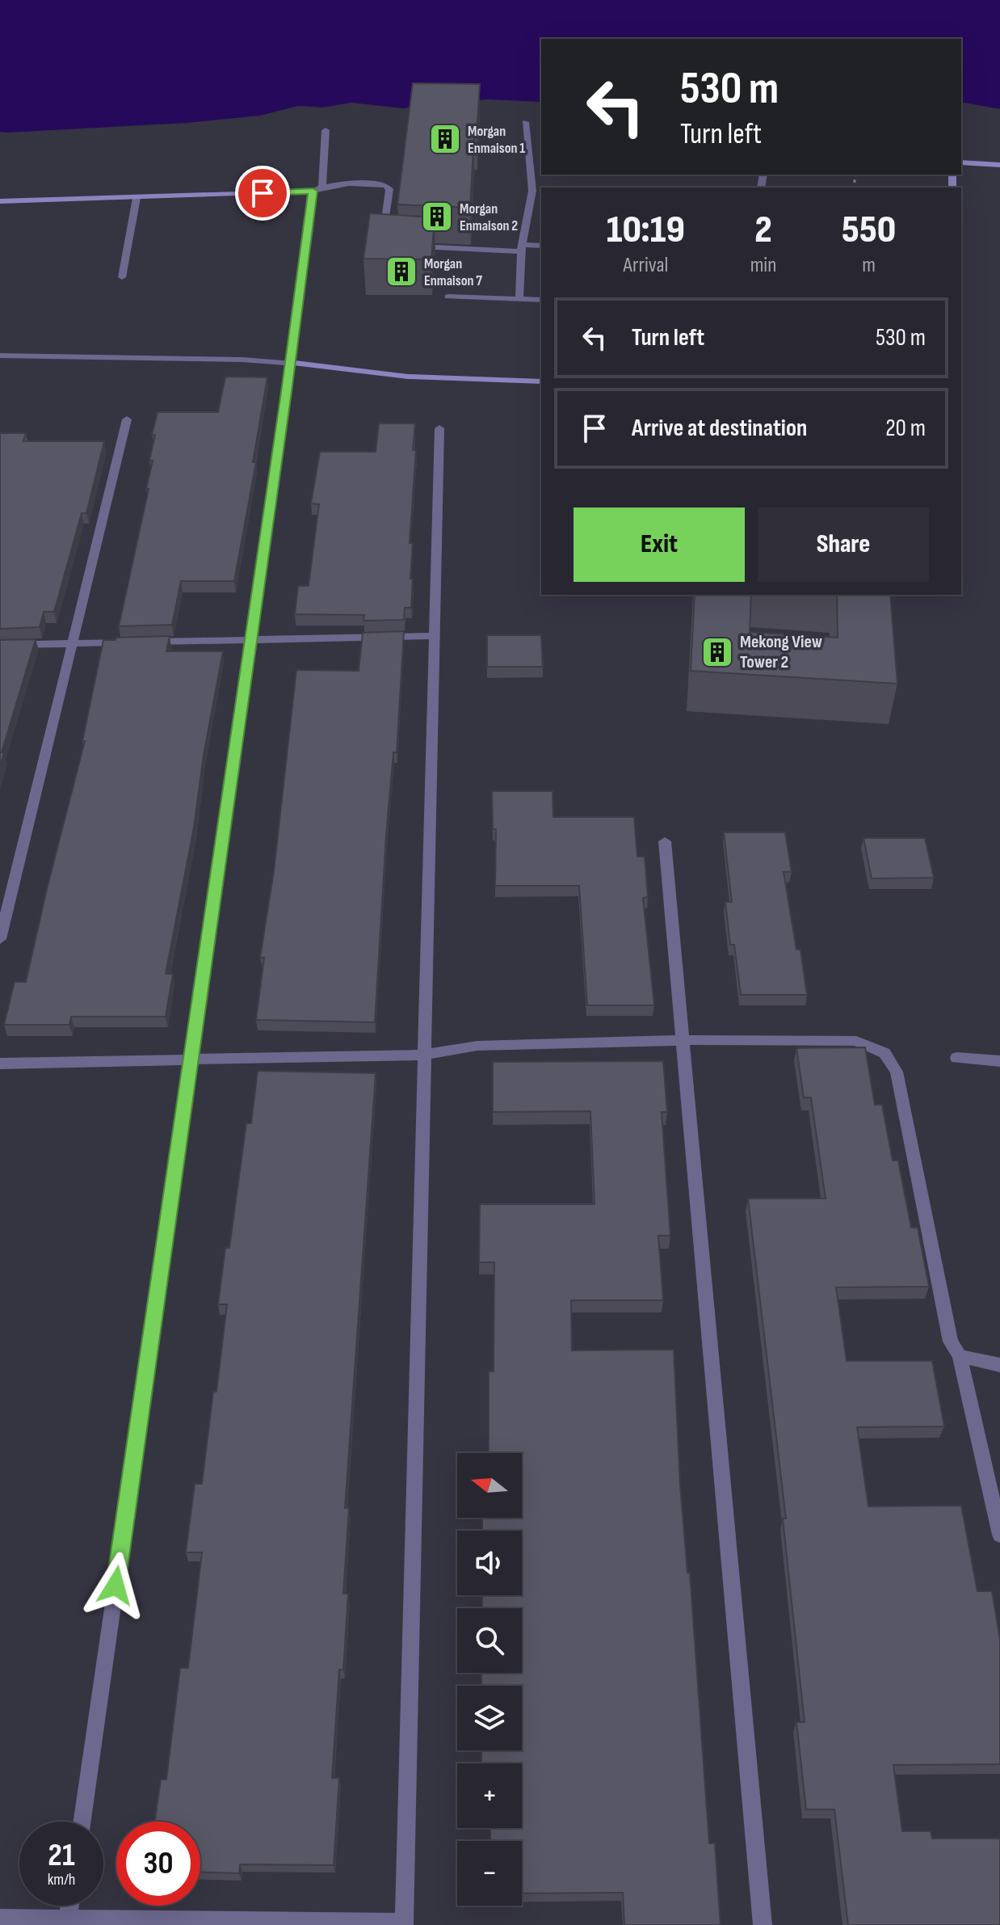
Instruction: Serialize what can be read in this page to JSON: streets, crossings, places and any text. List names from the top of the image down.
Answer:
{
  "places": {
    "building": [
      "Morgan Enmaison 1",
      "Morgan Enmaison 2",
      "Morgan Enmaison 7",
      "Mekong View Tower 2"
    ]
  },
  "north": "left",
  "page": {
    "turn": ["530 m", "Turn left"],
    "eta": [
      "10:19",
      "Arrival",
      "2",
      "min",
      "550",
      "m"
    ],
    "list": [
      {
        "name": "Turn left",
        "value": "530 m"
      },
      {
        "name": "Arrive at destination",
        "value": "20 m"
      }
    ],
    "buttons": ["Exit", "Share"],
    "map_buttons": ["+", "−"],
    "speed": "21 km/h",
    "limit": "30"
  }
}
